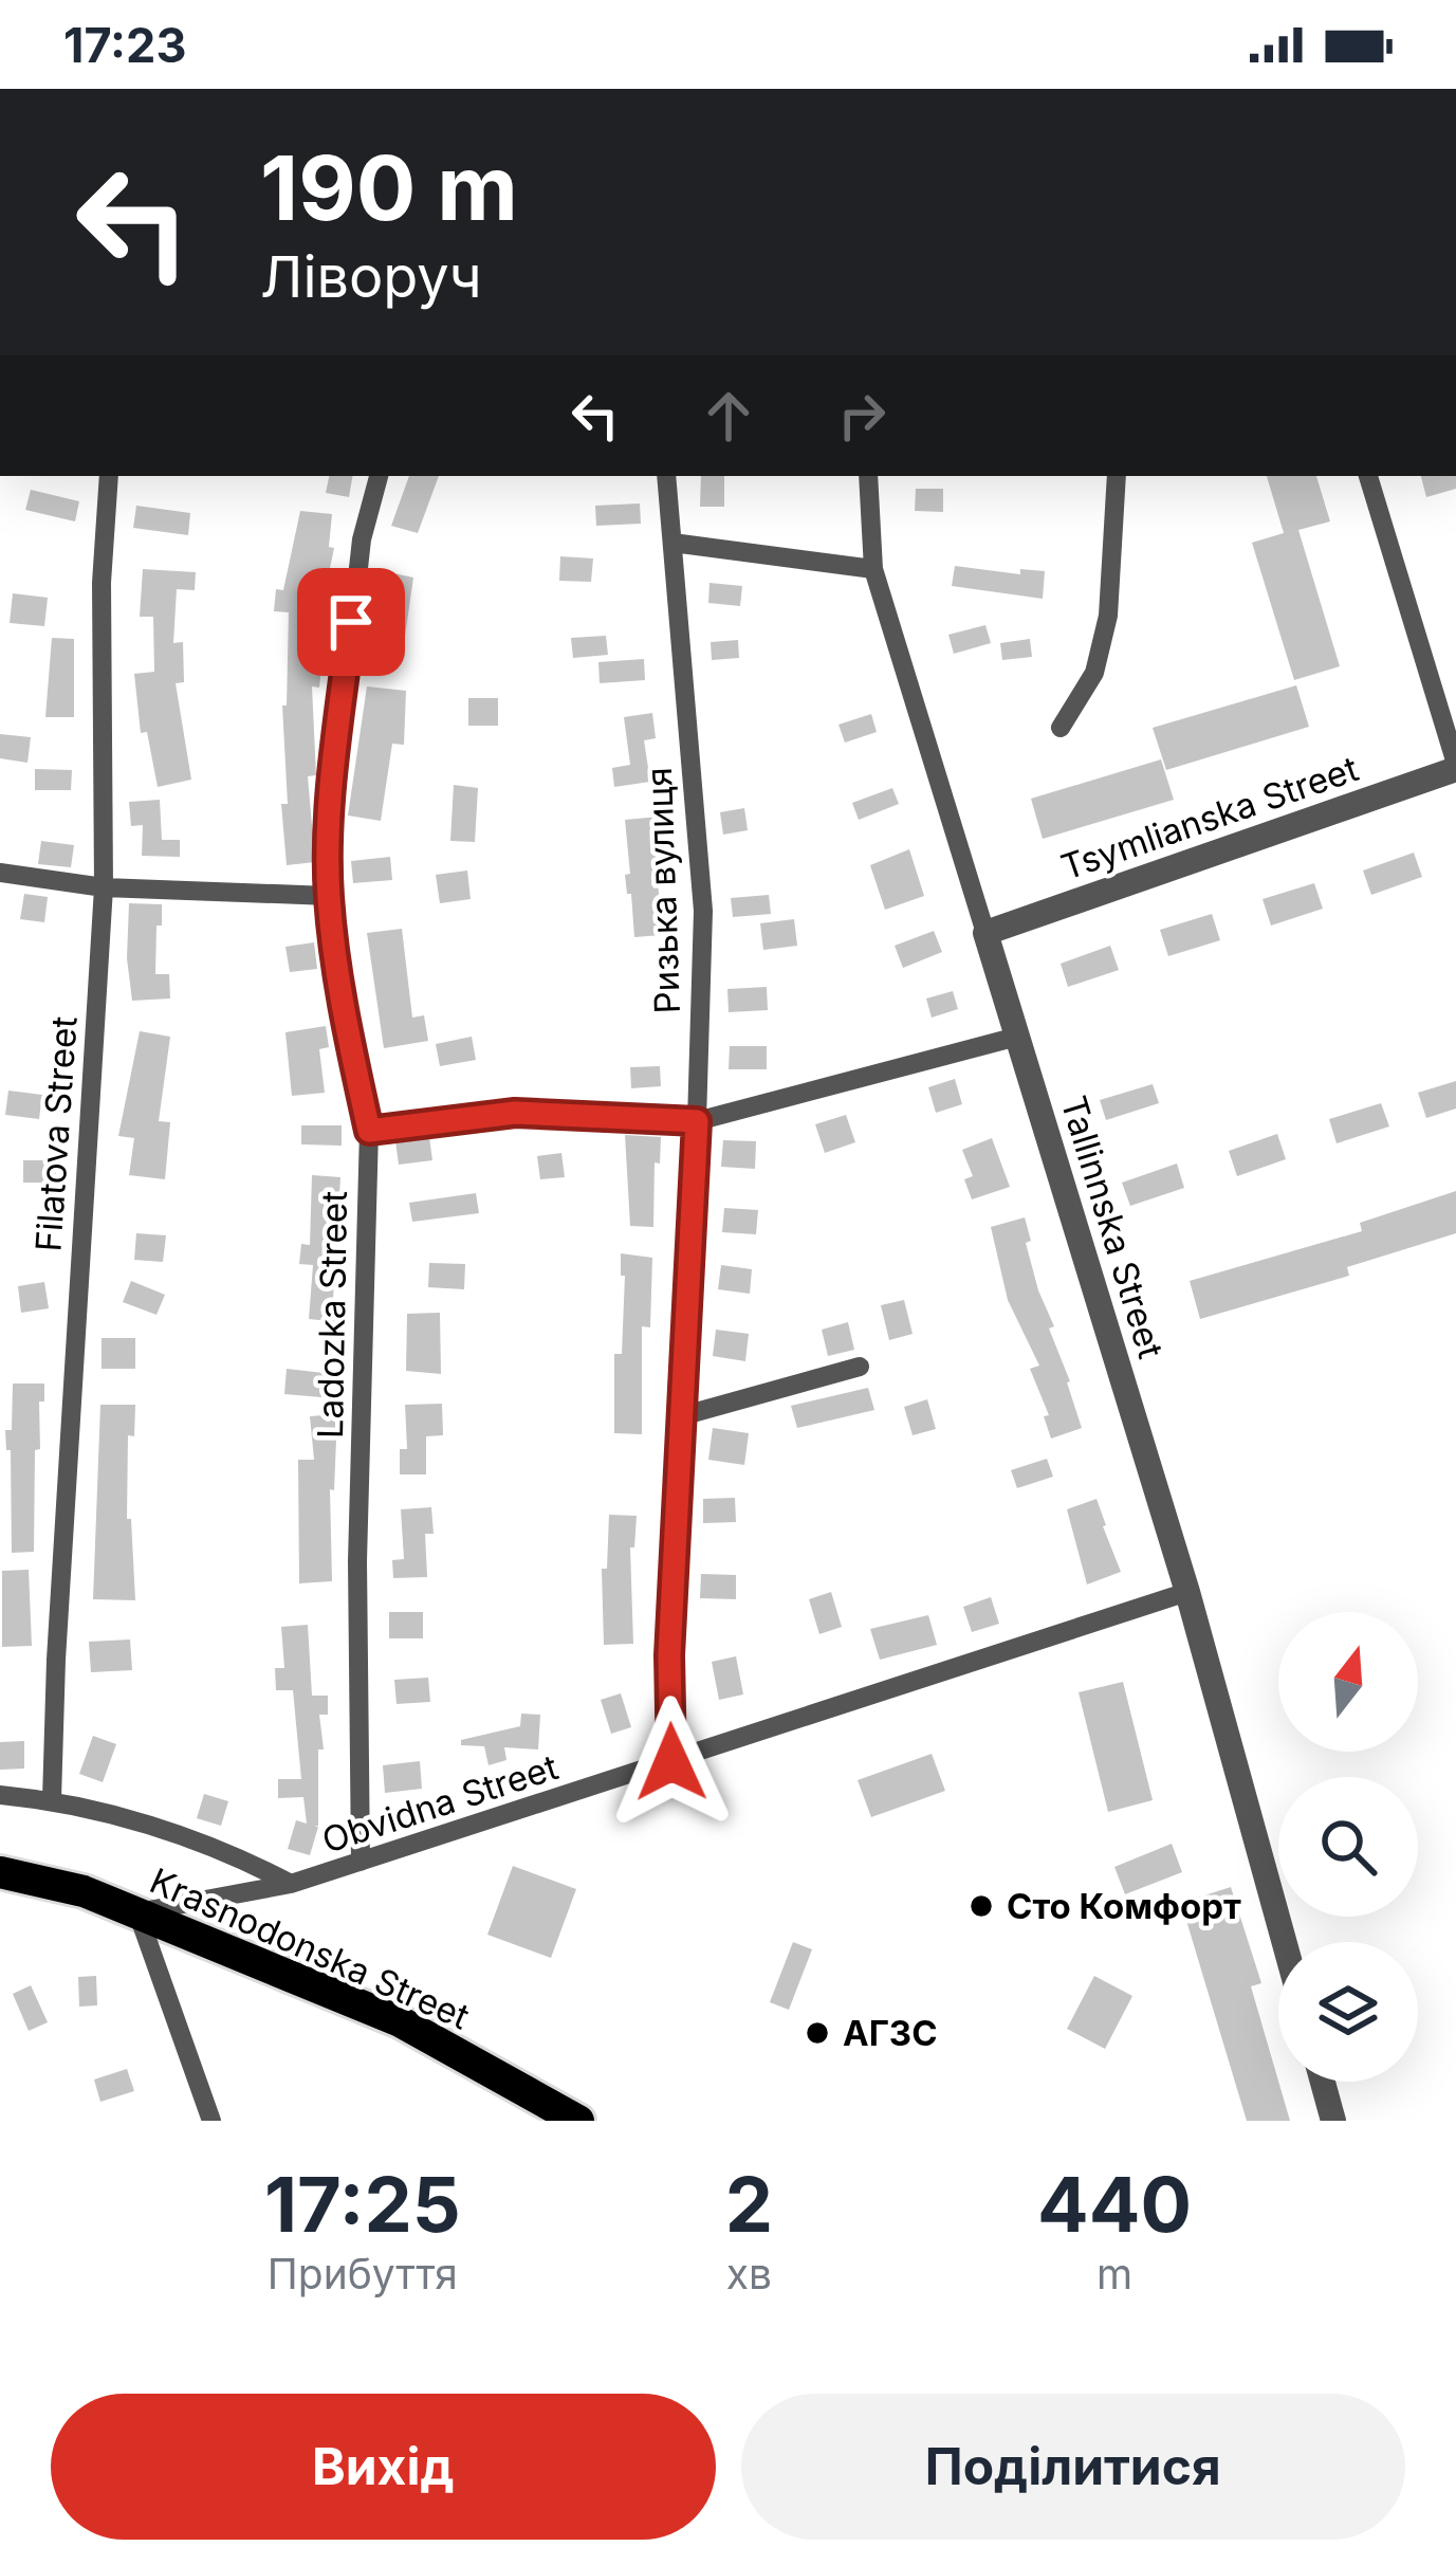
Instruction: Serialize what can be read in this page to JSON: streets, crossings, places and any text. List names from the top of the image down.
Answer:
{
  "streets": {
    "main road": ["Krasnodonska Street"],
    "street": [
      "Tsymlianska Street",
      "Ризька вулиця",
      "Filatova Street",
      "Tallinnska Street",
      "Ladozka Street",
      "Obvidna Street"
    ]
  },
  "crossings": [
    ["Tsymlianska Street", "Tallinnska Street"],
    ["Ризька вулиця", "Obvidna Street"],
    ["Filatova Street", "Obvidna Street"],
    ["Tallinnska Street", "Obvidna Street"],
    ["Ladozka Street", "Obvidna Street"]
  ],
  "places": ["Сто Комфорт", "АГЗС"],
  "north": "top",
  "page": {
    "status": "17:23",
    "turn": ["190 m", "Ліворуч"],
    "eta": [
      "17:25",
      "Прибуття",
      "2",
      "хв",
      "440",
      "m"
    ],
    "buttons": ["Вихід", "Поділитися"]
  }
}
